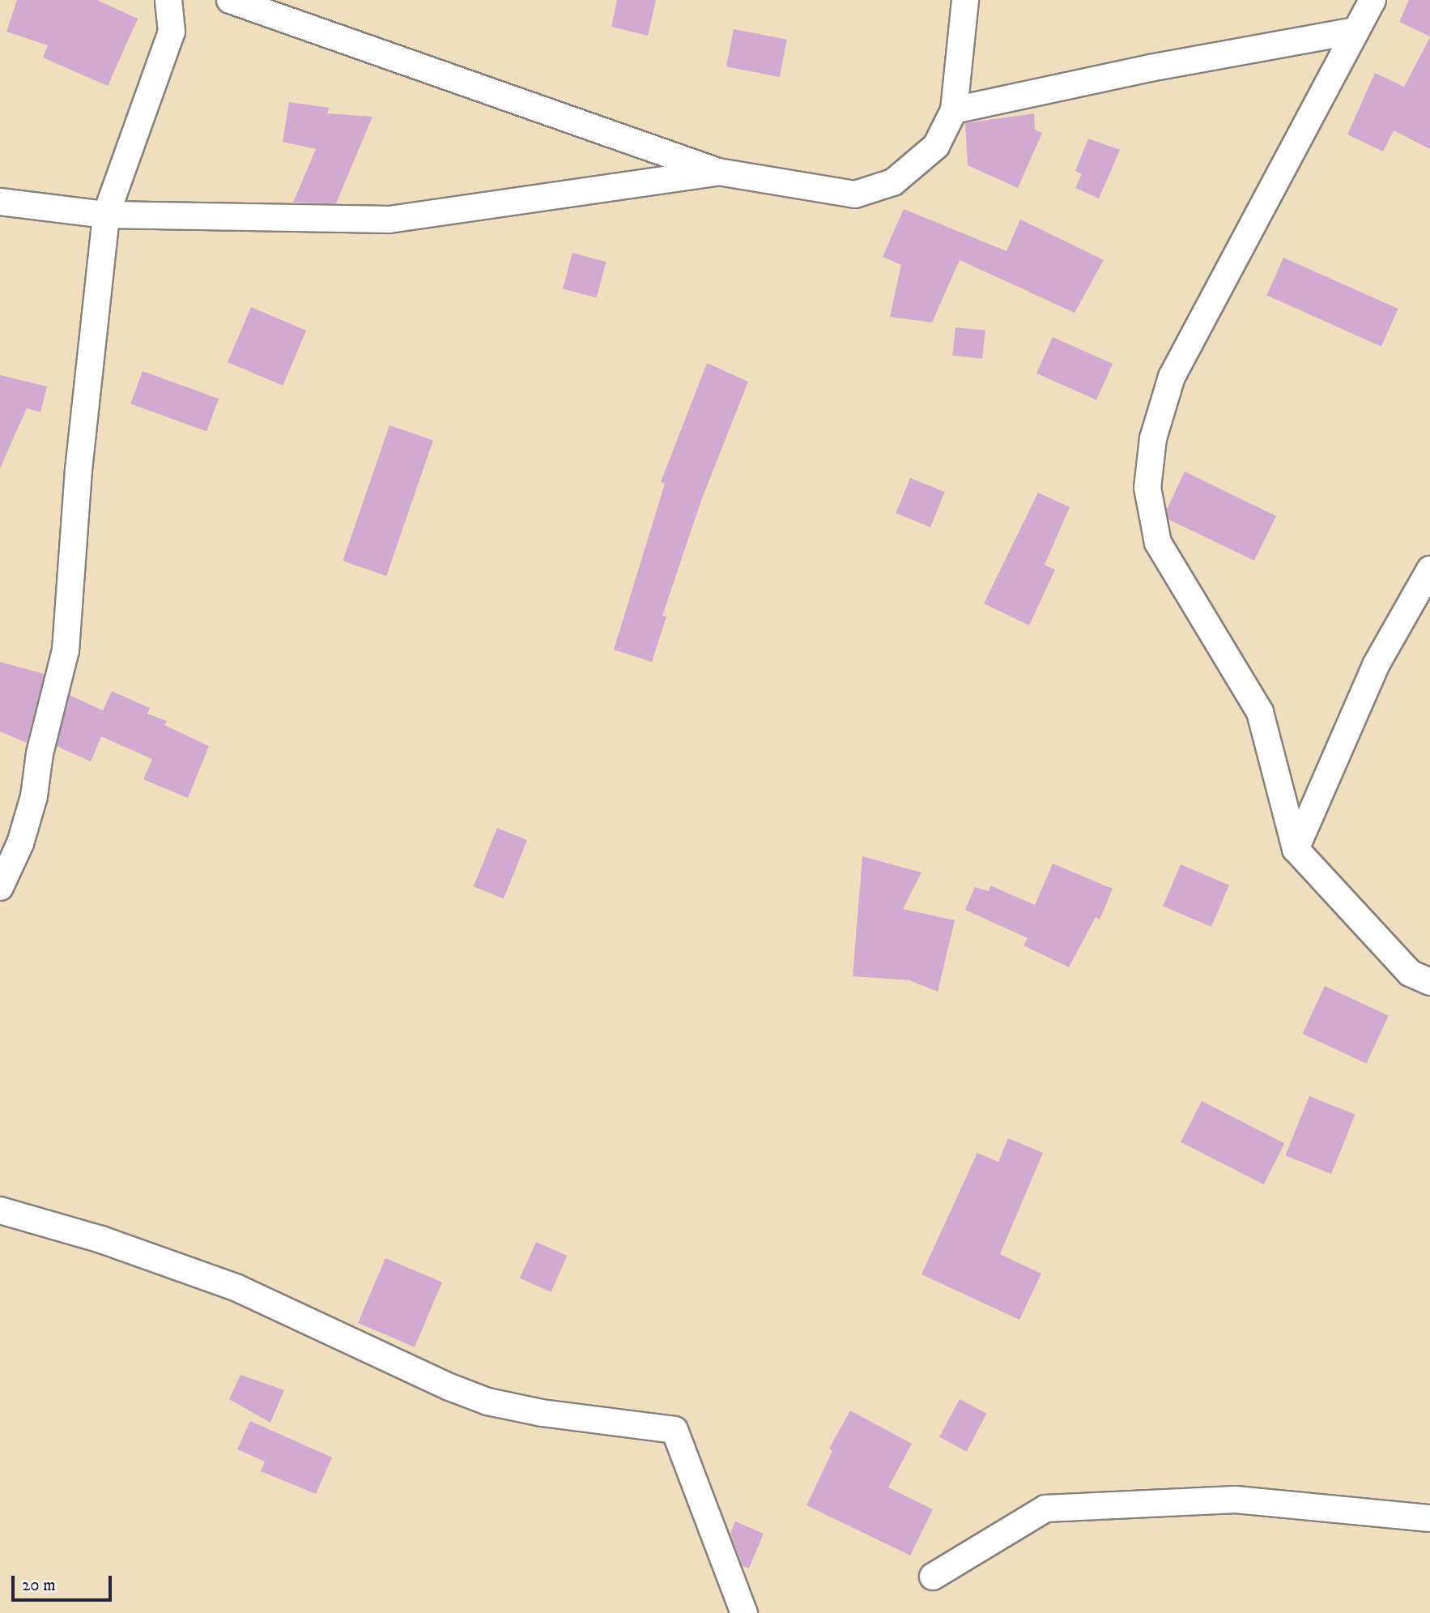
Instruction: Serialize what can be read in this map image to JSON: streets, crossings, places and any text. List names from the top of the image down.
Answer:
{
  "scale_bar": "20 m"
}
